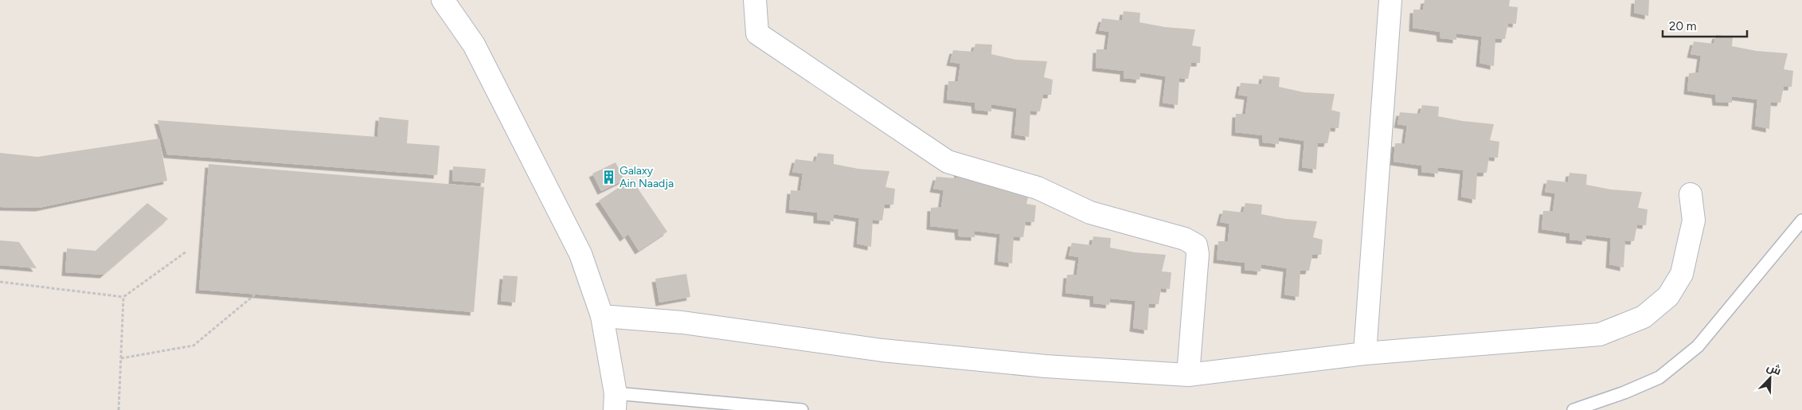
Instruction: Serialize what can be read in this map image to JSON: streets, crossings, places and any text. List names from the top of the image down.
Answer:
{
  "places": {
    "building": ["Galaxy Ain Naadja"]
  },
  "scale_bar": "20 m",
  "north": "top right"
}
